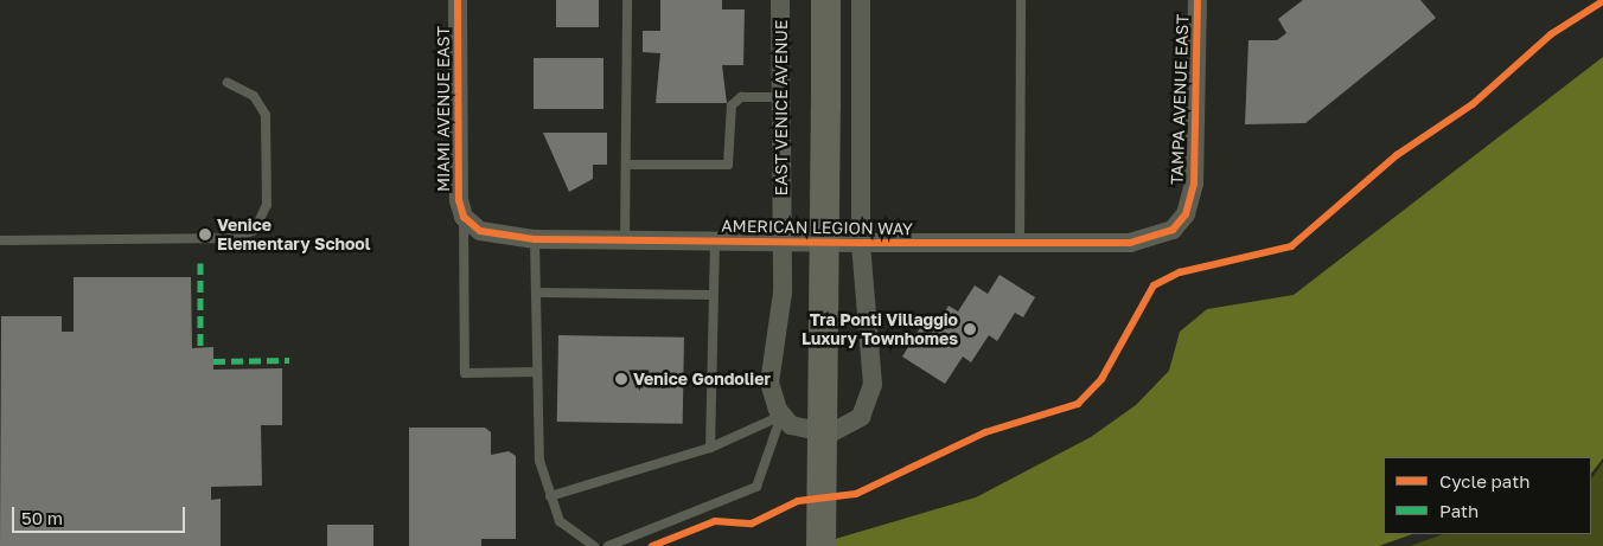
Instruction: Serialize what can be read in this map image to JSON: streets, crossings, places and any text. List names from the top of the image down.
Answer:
{
  "streets": {
    "street": [
      "TAMPA AVENUE EAST",
      "EAST VENICE AVENUE",
      "MIAMI AVENUE EAST",
      "AMERICAN LEGION WAY"
    ]
  },
  "crossings": [
    ["TAMPA AVENUE EAST", "AMERICAN LEGION WAY"],
    ["EAST VENICE AVENUE", "AMERICAN LEGION WAY"],
    ["MIAMI AVENUE EAST", "AMERICAN LEGION WAY"]
  ],
  "places": ["Venice Elementary School", "Tra Ponti Villaggio Luxury Townhomes", "Venice Gondolier"],
  "legend": ["Cycle path", "Path"],
  "scale_bar": "50 m"
}
